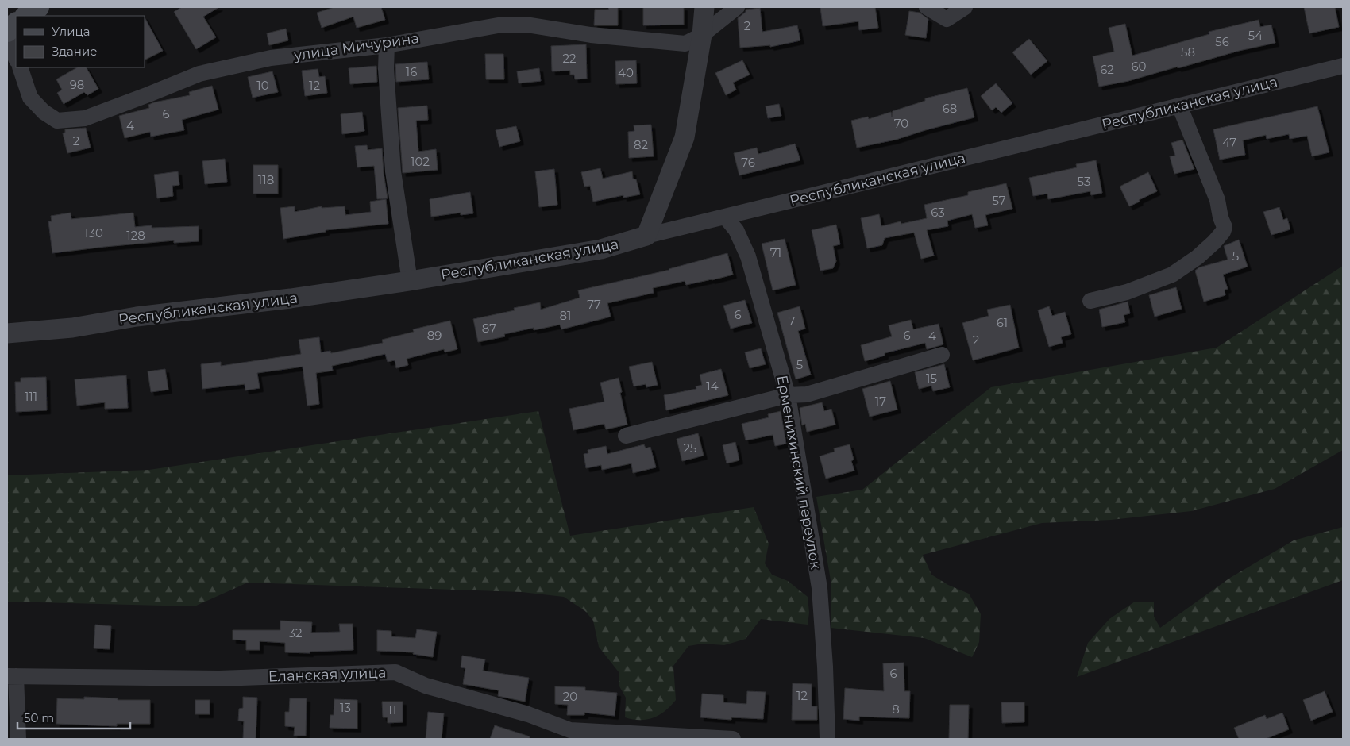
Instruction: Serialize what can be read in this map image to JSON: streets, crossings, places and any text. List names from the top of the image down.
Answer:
{
  "streets": {
    "street": [
      "улица Мичурина",
      "Республиканская улица",
      "Ерменихинский переулок",
      "Еланская улица"
    ]
  },
  "crossings": [
    ["Республиканская улица", "Ерменихинский переулок"]
  ],
  "house_numbers": [
    "2",
    "54",
    "56",
    "58",
    "22",
    "60",
    "62",
    "16",
    "40",
    "98",
    "10",
    "12",
    "68",
    "6",
    "70",
    "4",
    "2",
    "47",
    "82",
    "102",
    "76",
    "118",
    "53",
    "57",
    "63",
    "130",
    "128",
    "71",
    "5",
    "77",
    "6",
    "81",
    "7",
    "61",
    "87",
    "89",
    "6",
    "4",
    "2",
    "5",
    "15",
    "14",
    "111",
    "17",
    "25",
    "32",
    "6",
    "12",
    "20",
    "13",
    "8",
    "11"
  ],
  "legend": ["Улица", "Здание"],
  "scale_bar": "50 m"
}
